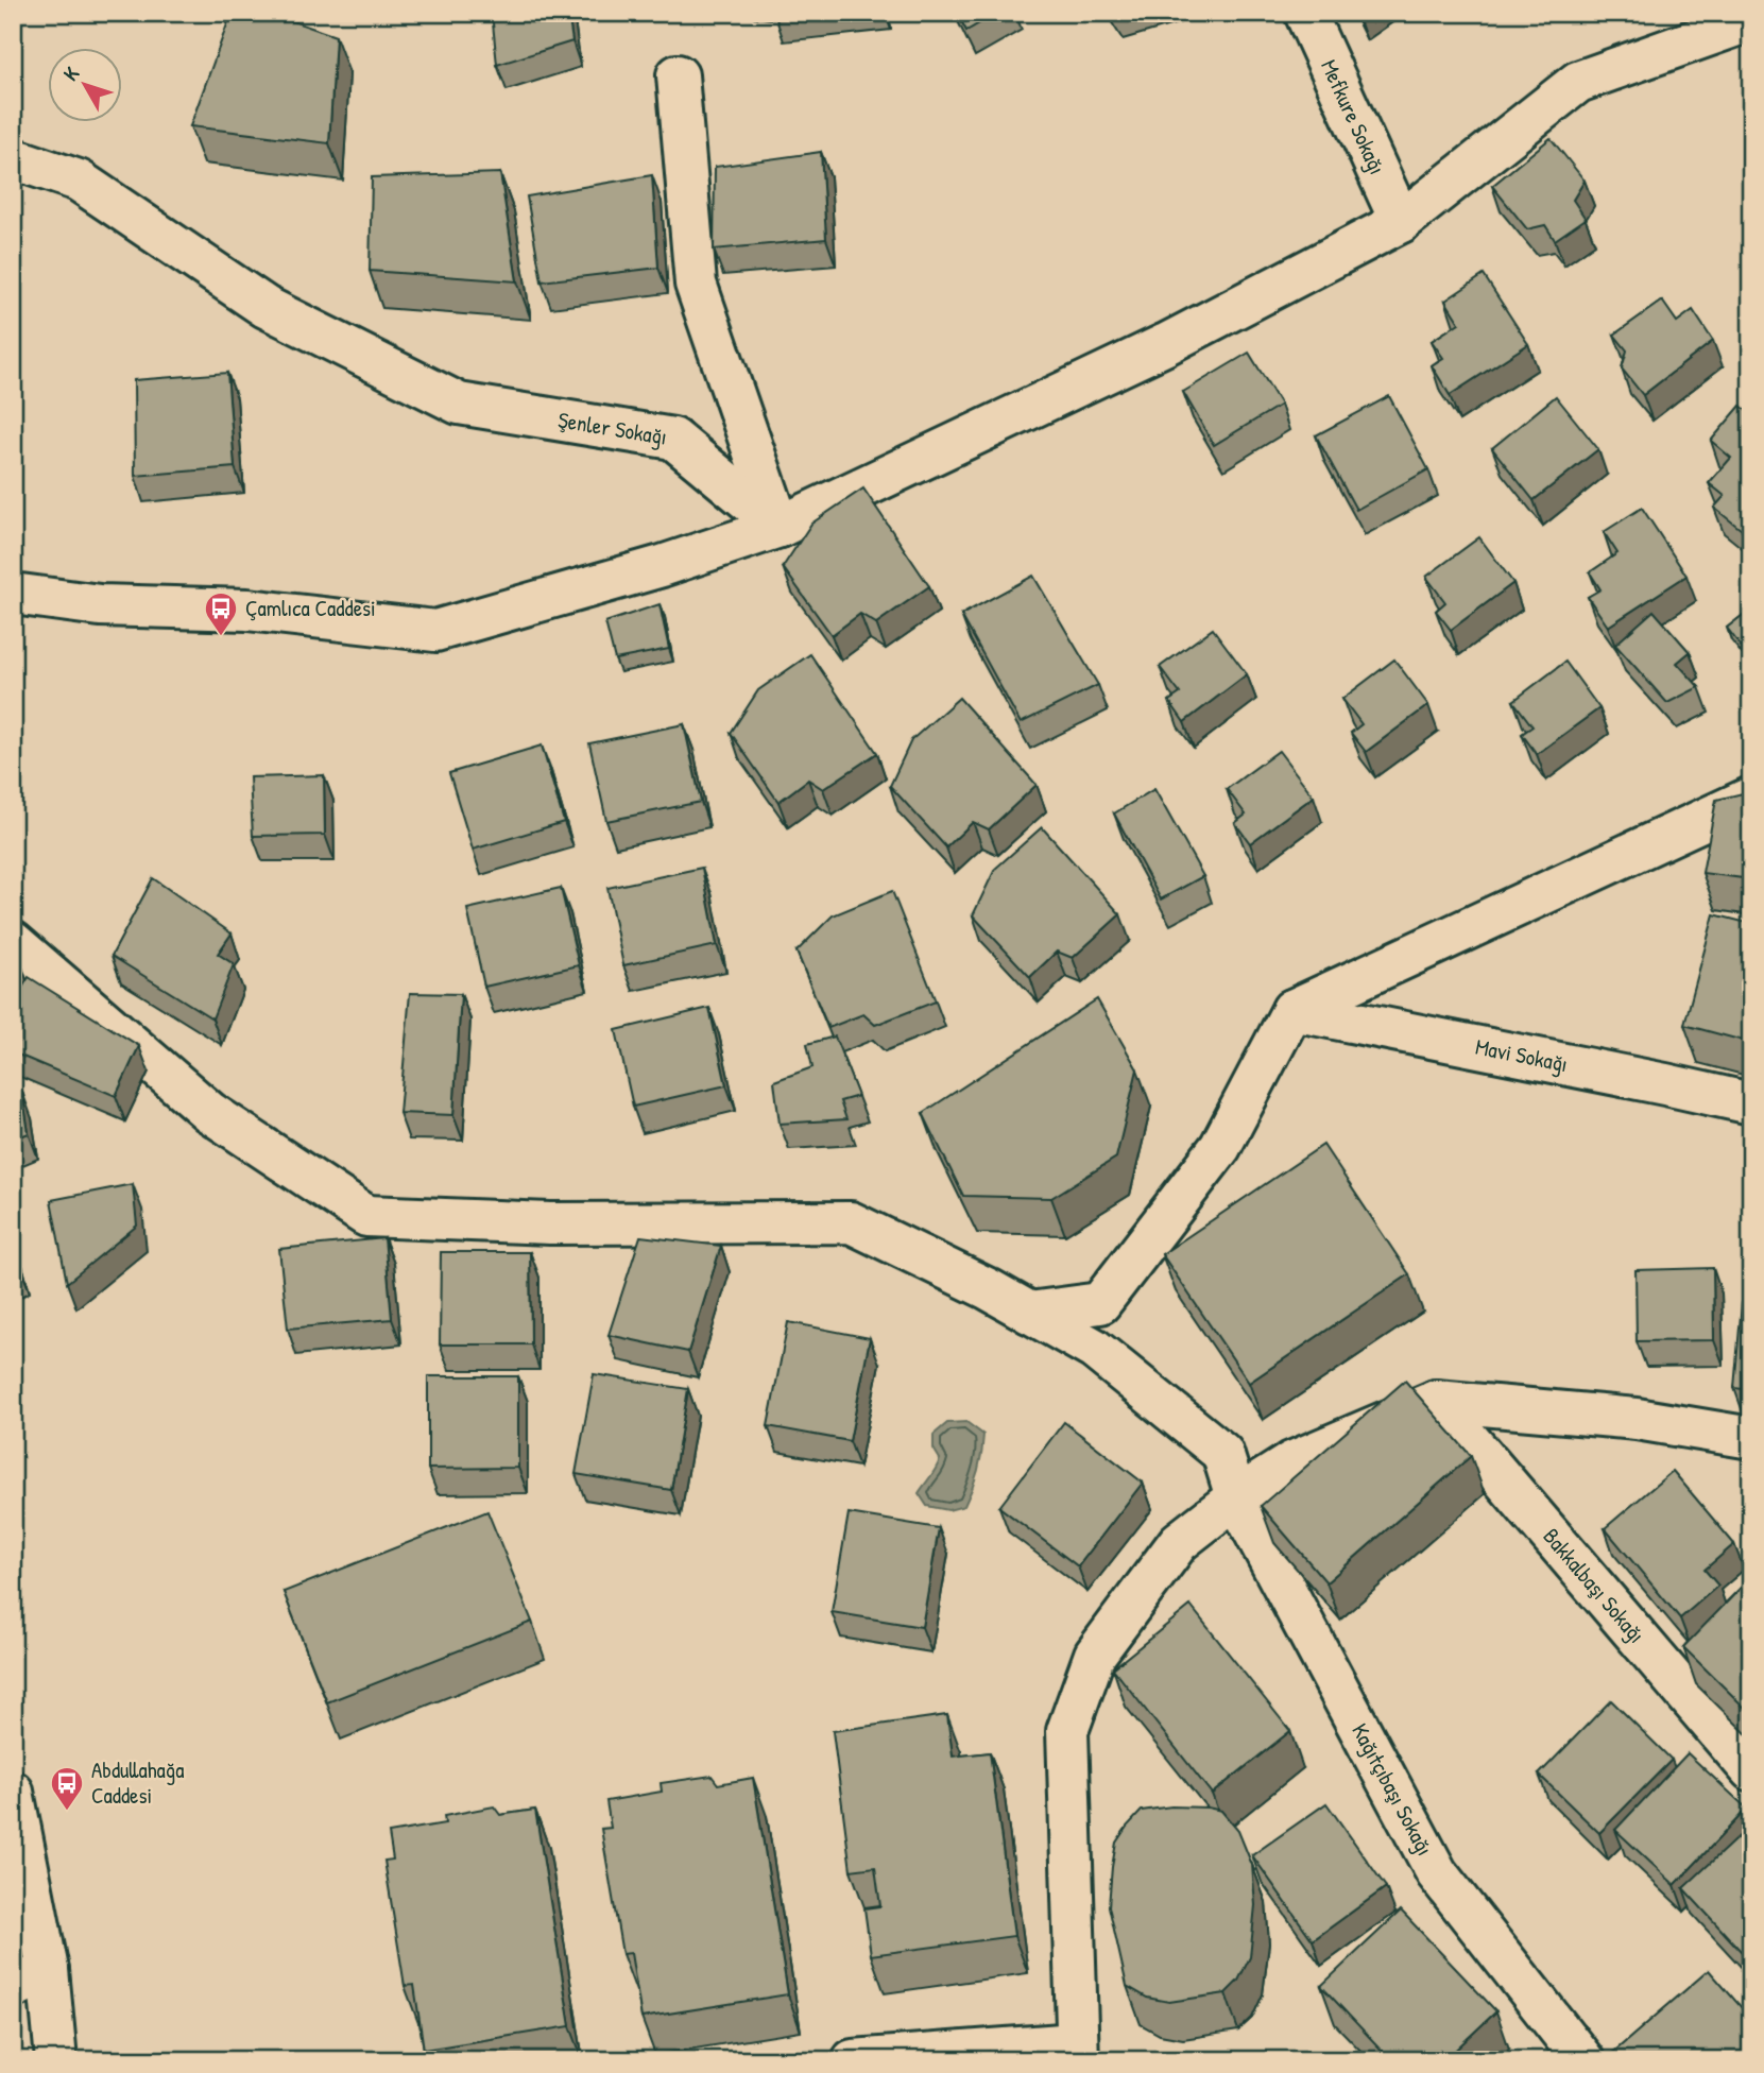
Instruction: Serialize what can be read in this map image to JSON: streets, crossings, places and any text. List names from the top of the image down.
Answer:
{
  "streets": {
    "street": [
      "Mefkure Sokağı",
      "Şenler Sokağı",
      "Mavi Sokağı",
      "Bakkalbaşı Sokağı",
      "Kağıtçıbaşı Sokağı"
    ]
  },
  "places": {
    "bus stop": ["Çamlıca Caddesi", "Abdullahağa Caddesi"]
  },
  "north": "top left"
}
